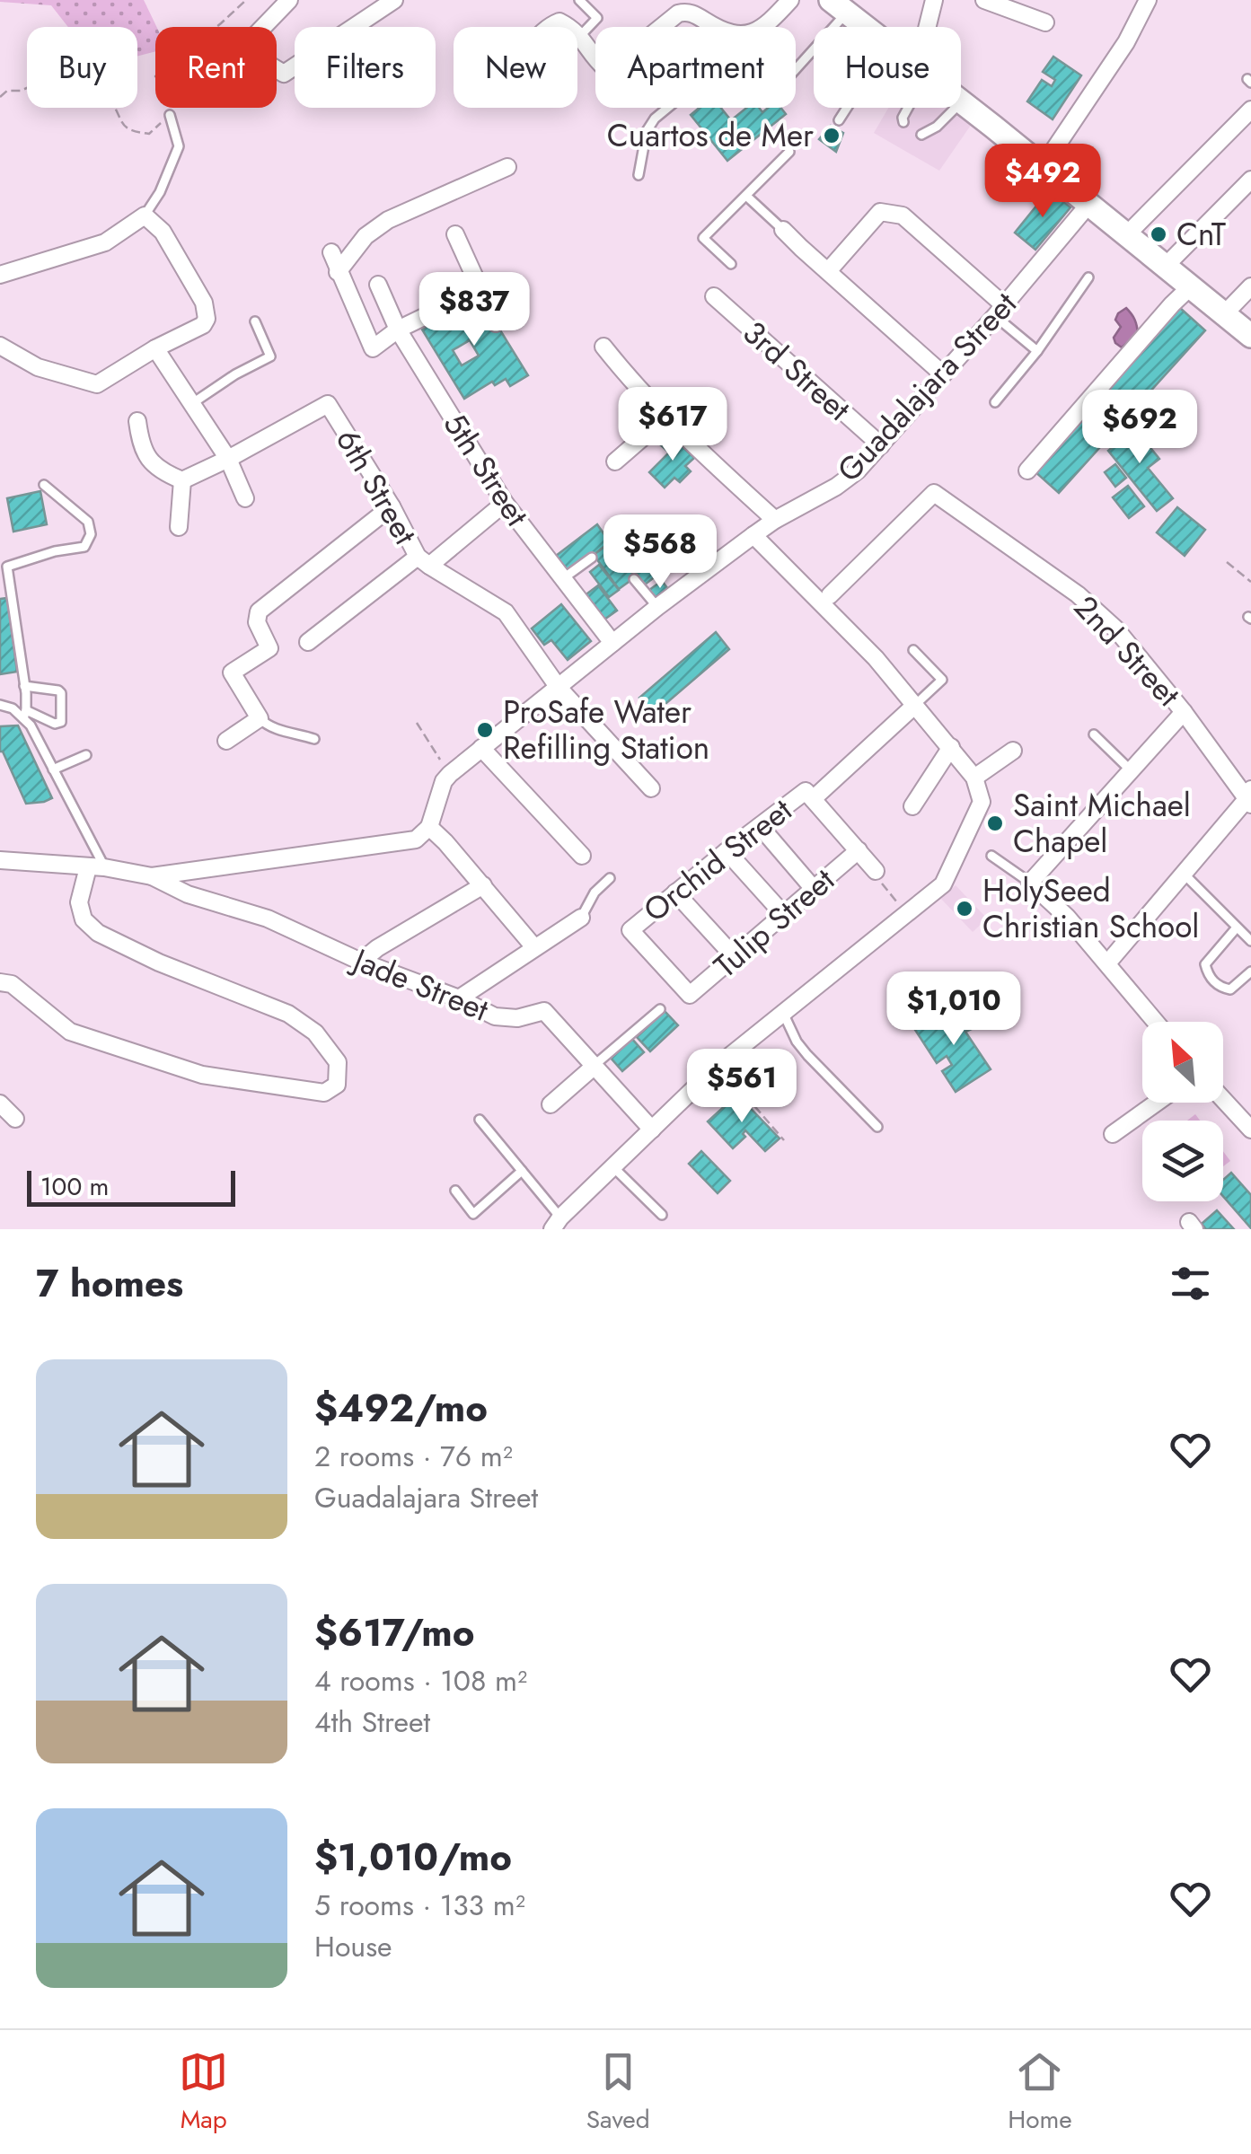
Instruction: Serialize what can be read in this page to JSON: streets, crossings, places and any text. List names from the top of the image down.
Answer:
{
  "streets": {
    "street": [
      "3rd Street",
      "Guadalajara Street",
      "5th Street",
      "6th Street",
      "2nd Street",
      "Orchid Street",
      "Tulip Street",
      "Jade Street"
    ]
  },
  "crossings": [
    ["3rd Street", "Guadalajara Street"],
    ["Guadalajara Street", "5th Street"],
    ["Guadalajara Street", "6th Street"],
    ["Orchid Street", "Tulip Street"]
  ],
  "places": [
    "Cuartos de Mer",
    "CnT",
    "ProSafe Water Refilling Station",
    "Saint Michael Chapel",
    "HolySeed Christian School"
  ],
  "scale_bar": "100 m",
  "north": "top left",
  "page": {
    "chip": [
      "Buy",
      "Rent",
      "Filters",
      "New",
      "Apartment",
      "House"
    ],
    "price": [
      "$492",
      "$837",
      "$617",
      "$692",
      "$568",
      "$1,010",
      "$561"
    ],
    "scale": "100 m",
    "heading": "7 homes",
    "list": [
      {
        "name": "$492/mo",
        "note": "2 rooms · 76 m² · Guadalajara Street"
      },
      {
        "name": "$617/mo",
        "note": "4 rooms · 108 m² · 4th Street"
      },
      {
        "name": "$1,010/mo",
        "note": "5 rooms · 133 m² · House"
      }
    ],
    "tabs": ["Map", "Saved", "Home"]
  }
}
